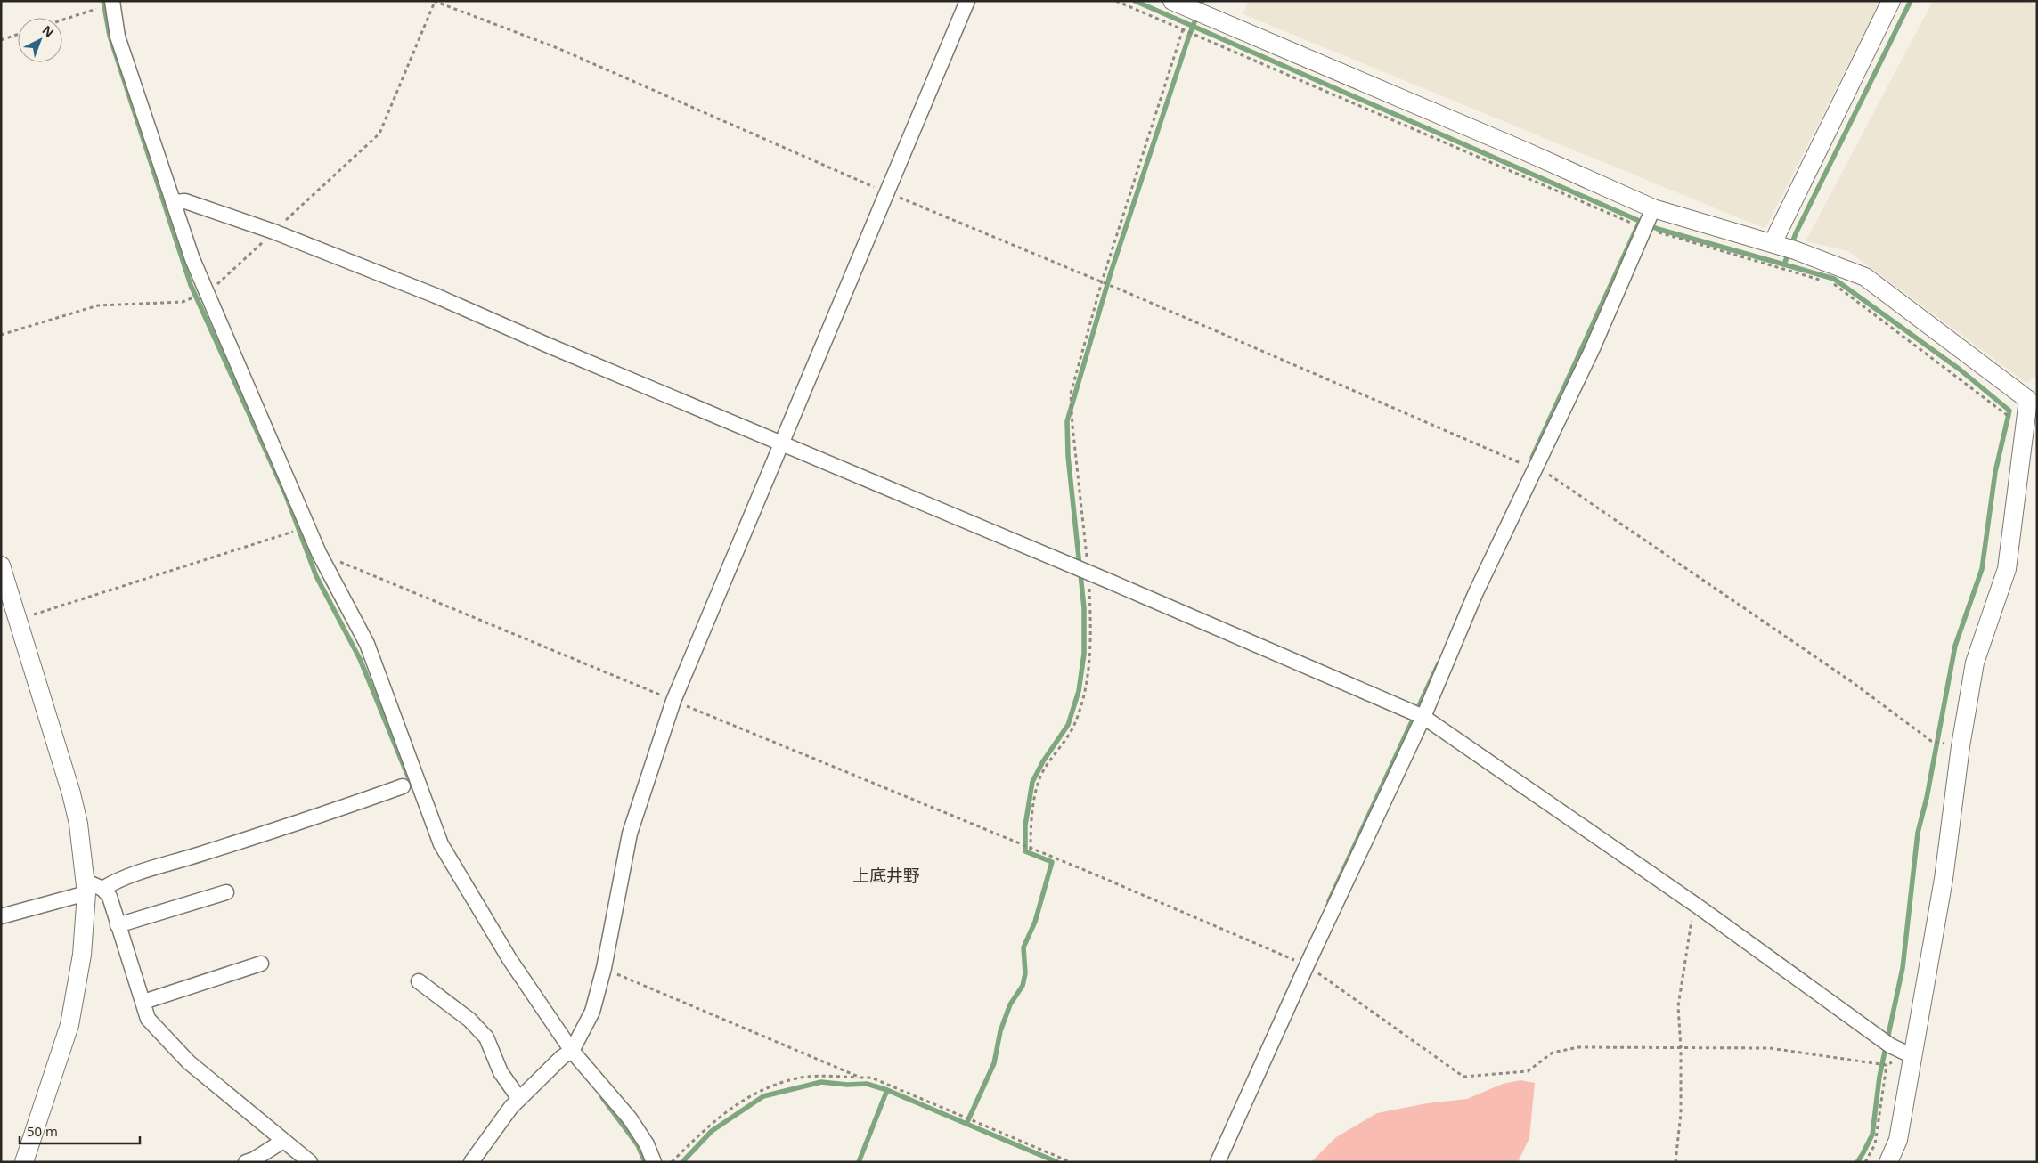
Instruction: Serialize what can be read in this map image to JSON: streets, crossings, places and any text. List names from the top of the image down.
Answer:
{
  "districts": ["上底井野"],
  "scale_bar": "50 m",
  "north": "top right"
}
